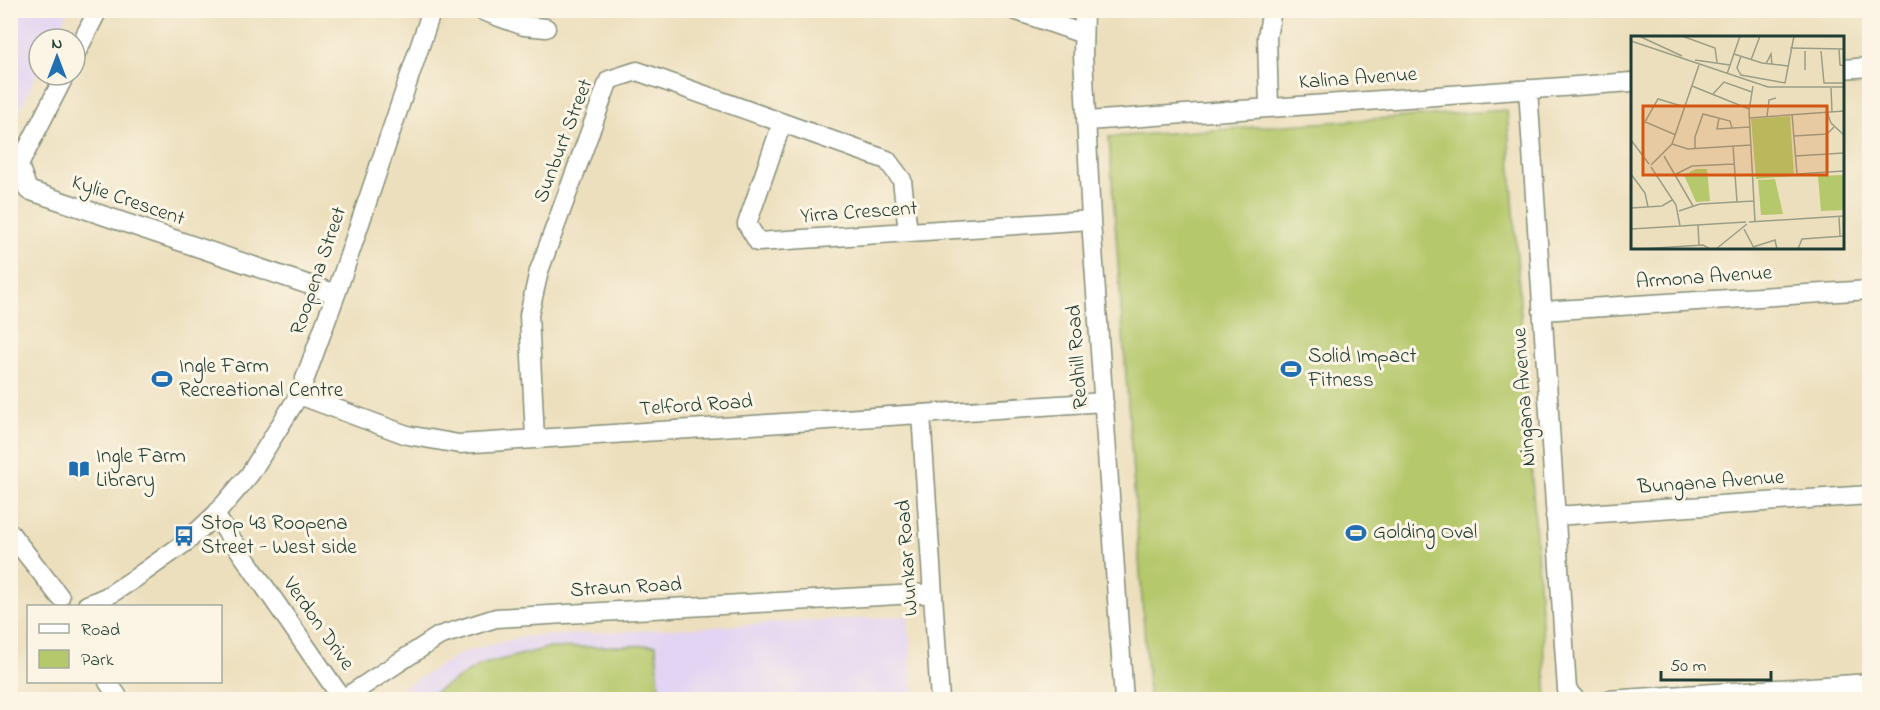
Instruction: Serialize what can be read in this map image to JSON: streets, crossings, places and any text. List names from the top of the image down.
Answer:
{
  "streets": {
    "street": [
      "Kalina Avenue",
      "Sunburt Street",
      "Kylie Crescent",
      "Yirra Crescent",
      "Roopena Street",
      "Armona Avenue",
      "Redhill Road",
      "Ningana Avenue",
      "Telford Road",
      "Bungana Avenue",
      "Wunkar Road",
      "Straun Road",
      "Verdon Drive"
    ]
  },
  "crossings": [
    ["Kalina Avenue", "Redhill Road"],
    ["Kalina Avenue", "Ningana Avenue"],
    ["Sunburt Street", "Yirra Crescent"],
    ["Sunburt Street", "Telford Road"],
    ["Kylie Crescent", "Roopena Street"],
    ["Yirra Crescent", "Redhill Road"],
    ["Roopena Street", "Telford Road"],
    ["Roopena Street", "Verdon Drive"],
    ["Armona Avenue", "Ningana Avenue"],
    ["Redhill Road", "Telford Road"],
    ["Ningana Avenue", "Bungana Avenue"],
    ["Telford Road", "Wunkar Road"],
    ["Wunkar Road", "Straun Road"],
    ["Straun Road", "Verdon Drive"]
  ],
  "places": {
    "sports": ["Solid Impact Fitness", "Ingle Farm Recreational Centre", "Golding Oval"],
    "library": ["Ingle Farm Library"],
    "bus stop": ["Stop 43 Roopena Street - West side"]
  },
  "legend": ["Road", "Park"],
  "scale_bar": "50 m",
  "north": "top"
}
